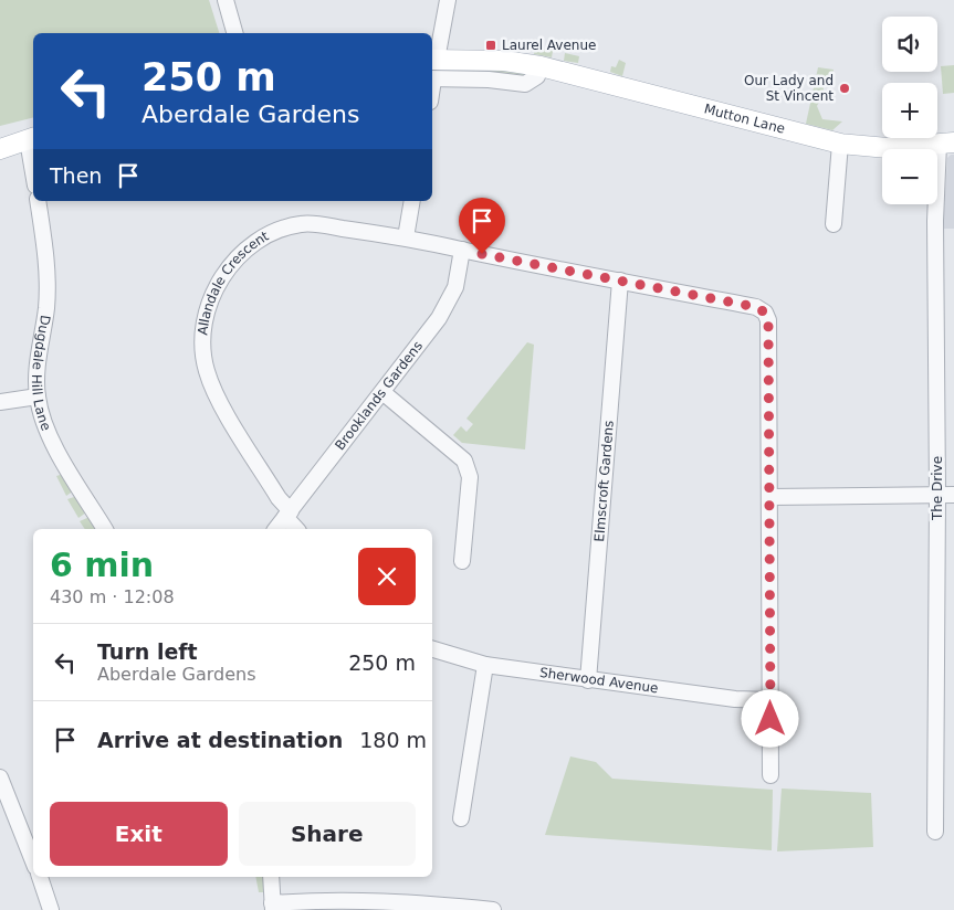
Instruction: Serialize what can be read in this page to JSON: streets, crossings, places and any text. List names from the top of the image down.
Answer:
{
  "streets": {
    "main road": ["Mutton Lane"],
    "street": [
      "Allandale Crescent",
      "Dugdale Hill Lane",
      "Brooklands Gardens",
      "Elmscroft Gardens",
      "The Drive",
      "Sherwood Avenue"
    ]
  },
  "crossings": [
    ["Mutton Lane", "The Drive"],
    ["Allandale Crescent", "Brooklands Gardens"],
    ["Allandale Crescent", "Elmscroft Gardens"],
    ["Elmscroft Gardens", "Sherwood Avenue"]
  ],
  "places": {
    "transit": ["Laurel Avenue"],
    "other": ["Our Lady and St Vincent"]
  },
  "page": {
    "map_buttons": ["+", "−"],
    "turn": ["250 m", "Aberdale Gardens"],
    "then": "Then",
    "heading": ["6 min", "430 m · 12:08"],
    "list": [
      {
        "name": "Turn left",
        "note": "Aberdale Gardens",
        "value": "250 m"
      },
      {
        "name": "Arrive at destination",
        "value": "180 m"
      }
    ],
    "buttons": ["Exit", "Share"]
  }
}
